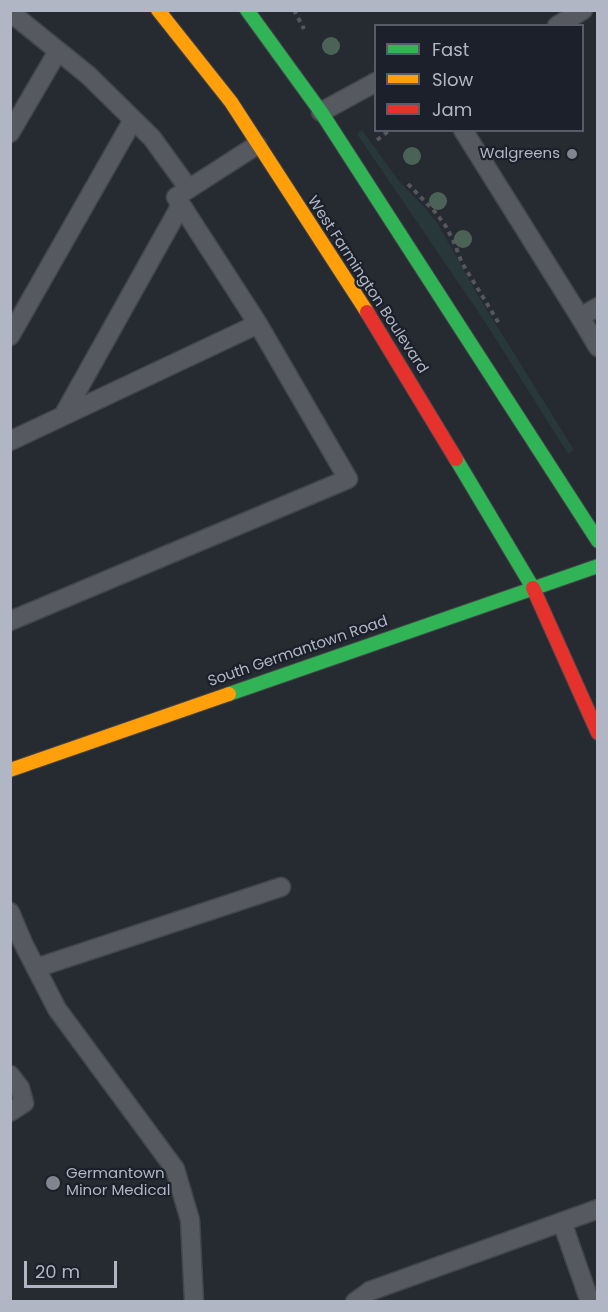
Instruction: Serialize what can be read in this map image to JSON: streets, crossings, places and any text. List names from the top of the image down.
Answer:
{
  "streets": {
    "main road": ["West Farmington Boulevard", "South Germantown Road"]
  },
  "crossings": [
    ["West Farmington Boulevard", "South Germantown Road"]
  ],
  "places": ["Walgreens", "Germantown Minor Medical"],
  "legend": ["Fast", "Slow", "Jam"],
  "scale_bar": "20 m"
}
